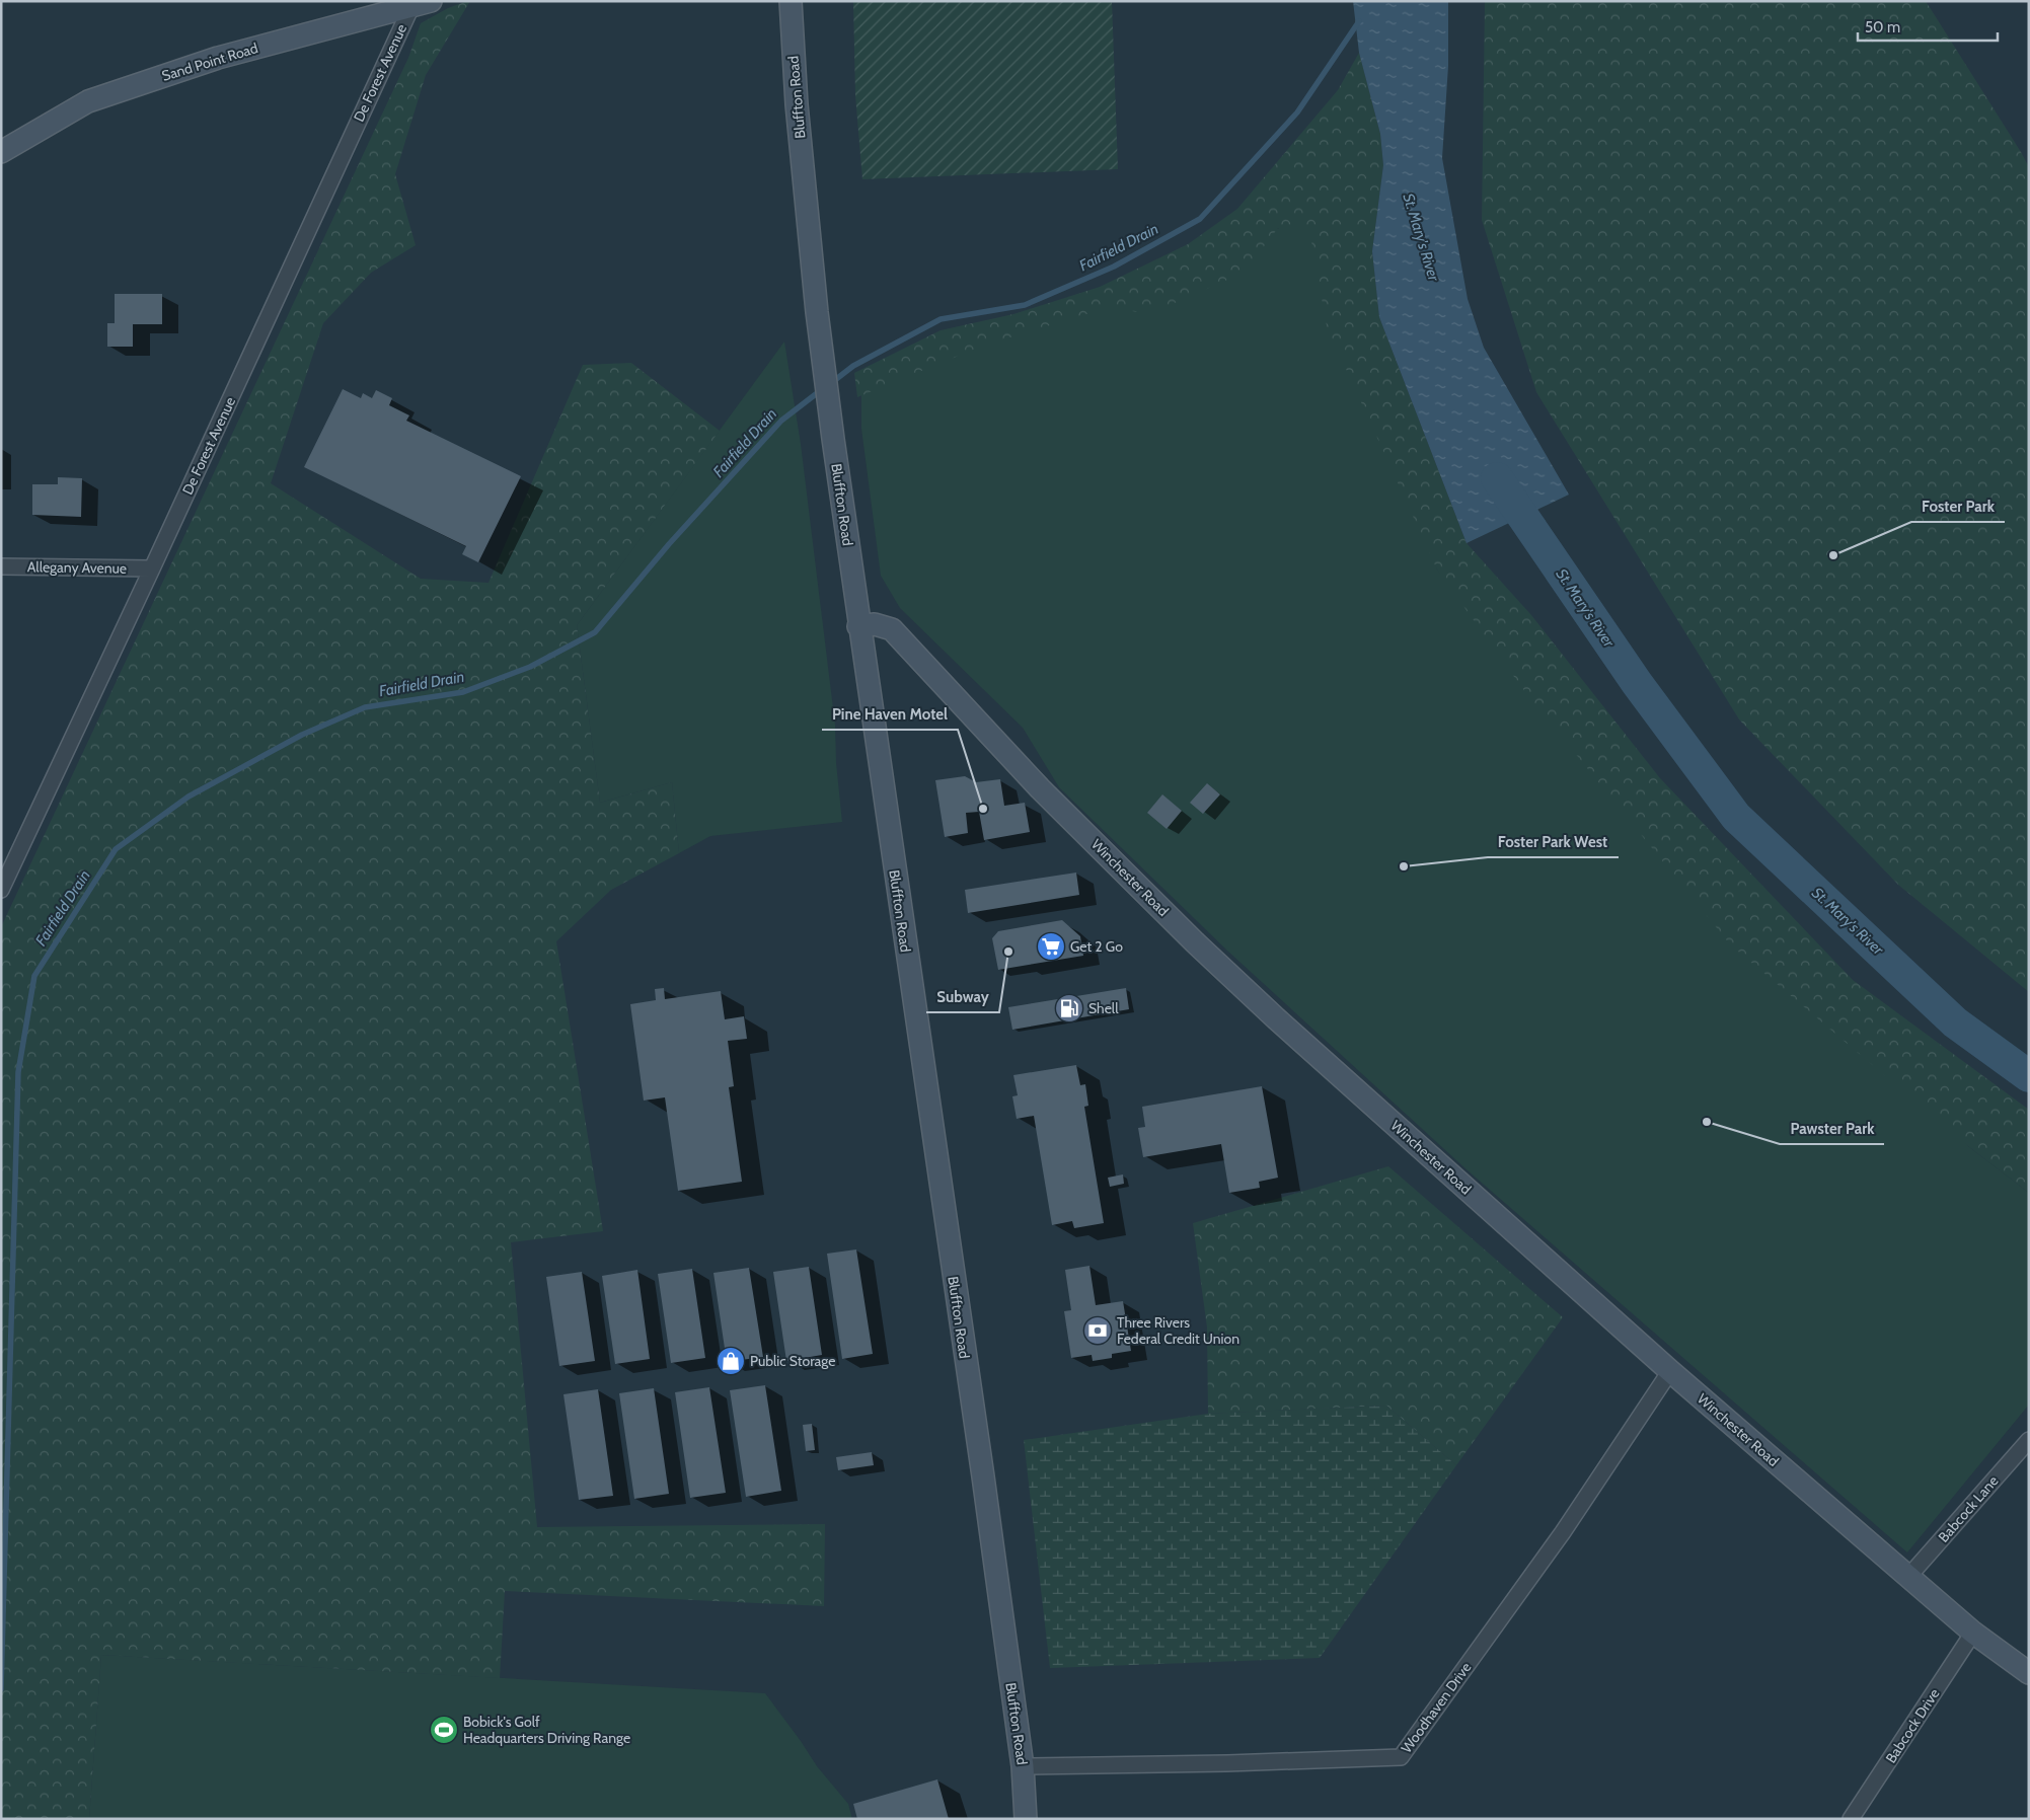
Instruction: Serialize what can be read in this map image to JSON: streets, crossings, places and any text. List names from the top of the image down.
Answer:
{
  "streets": {
    "street": [
      "Sand Point Road",
      "De Forest Avenue",
      "Bluffton Road",
      "Allegany Avenue",
      "Winchester Road",
      "Babcock Lane",
      "Woodhaven Drive",
      "Babcock Drive"
    ]
  },
  "crossings": [
    ["Sand Point Road", "De Forest Avenue"],
    ["De Forest Avenue", "Allegany Avenue"],
    ["Bluffton Road", "Winchester Road"],
    ["Bluffton Road", "Woodhaven Drive"],
    ["Winchester Road", "Babcock Lane"],
    ["Winchester Road", "Woodhaven Drive"],
    ["Winchester Road", "Babcock Drive"]
  ],
  "water": ["St. Mary's River", "Fairfield Drain"],
  "places": {
    "other": [
      "Foster Park",
      "Pine Haven Motel",
      "Foster Park West",
      "Subway",
      "Pawster Park"
    ],
    "supermarket": ["Get 2 Go"],
    "fuel station": ["Shell"],
    "bank": ["Three Rivers Federal Credit Union"],
    "shop": ["Public Storage"],
    "sports": ["Bobick's Golf Headquarters Driving Range"]
  },
  "scale_bar": "50 m"
}
